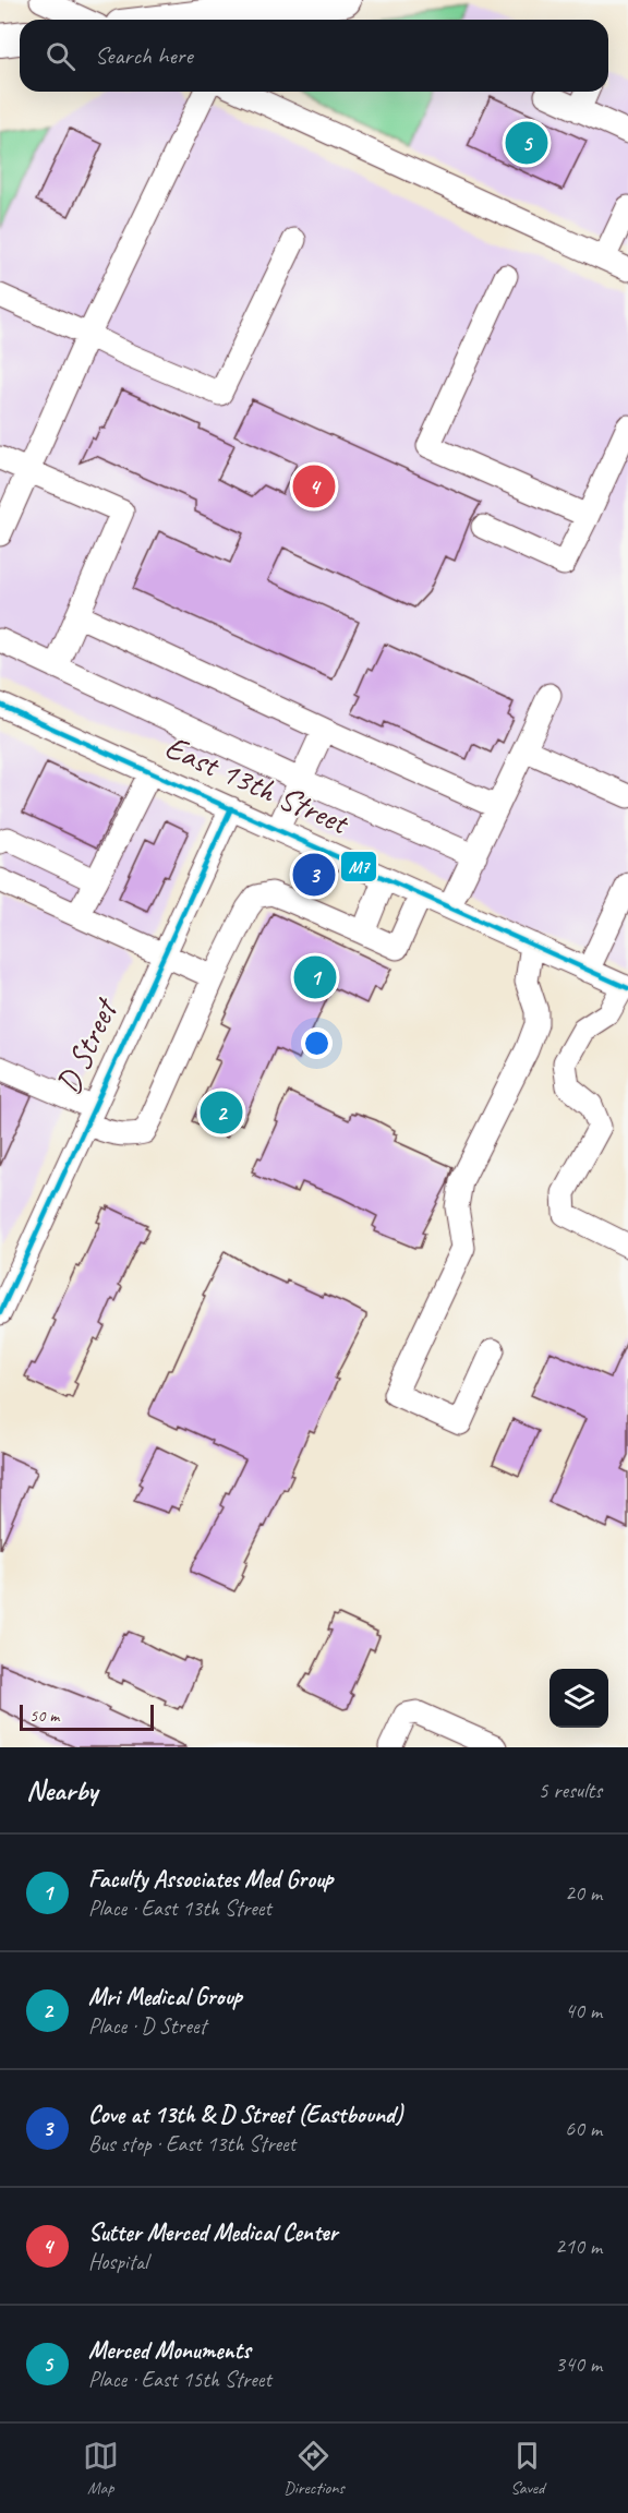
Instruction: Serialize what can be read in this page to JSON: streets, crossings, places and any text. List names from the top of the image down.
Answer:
{
  "streets": {
    "street": ["East 13th Street", "D Street"]
  },
  "crossings": [
    ["East 13th Street", "D Street"]
  ],
  "lines": ["transit line M7"],
  "scale_bar": "50 m",
  "page": {
    "search": "Search here",
    "pins": [
      "5",
      "4",
      "3",
      "1",
      "2"
    ],
    "scale": "50 m",
    "heading": ["Nearby", "5 results"],
    "list": [
      {
        "mark": "1",
        "name": "Faculty Associates Med Group",
        "note": "Place · East 13th Street",
        "value": "20 m"
      },
      {
        "mark": "2",
        "name": "Mri Medical Group",
        "note": "Place · D Street",
        "value": "40 m"
      },
      {
        "mark": "3",
        "name": "Cove at 13th & D Street (Eastbound)",
        "note": "Bus stop · East 13th Street",
        "value": "60 m"
      },
      {
        "mark": "4",
        "name": "Sutter Merced Medical Center",
        "note": "Hospital",
        "value": "210 m"
      },
      {
        "mark": "5",
        "name": "Merced Monuments",
        "note": "Place · East 15th Street",
        "value": "340 m"
      }
    ],
    "nav": ["Map", "Directions", "Saved"]
  }
}
